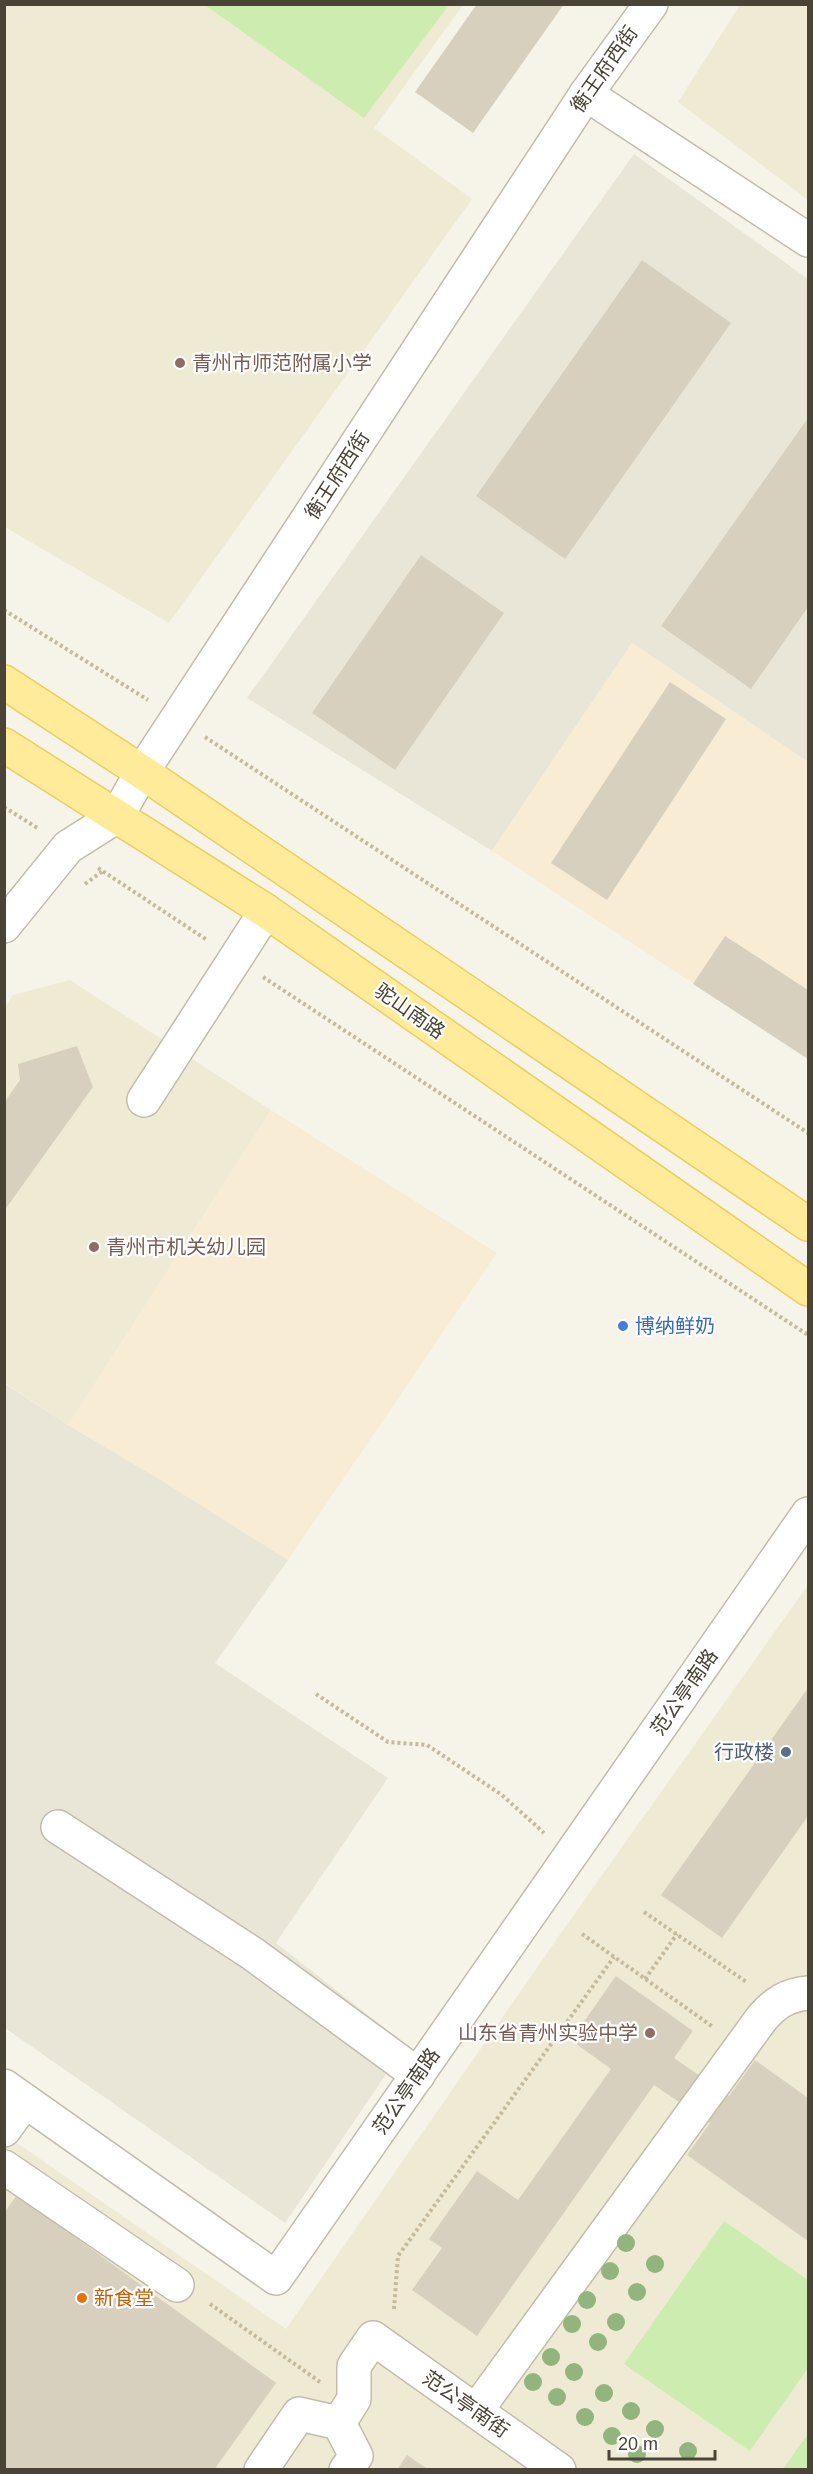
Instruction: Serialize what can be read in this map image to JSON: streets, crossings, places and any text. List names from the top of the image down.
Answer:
{
  "streets": {
    "main road": ["驼山南路"],
    "street": ["衡王府西街", "范公亭南路", "范公亭南街"]
  },
  "crossings": [
    ["衡王府西街", "驼山南路"]
  ],
  "places": [
    "青州市师范附属小学",
    "青州市机关幼儿园",
    "博纳鲜奶",
    "行政楼",
    "山东省青州实验中学",
    "新食堂"
  ],
  "scale_bar": "20 m"
}
